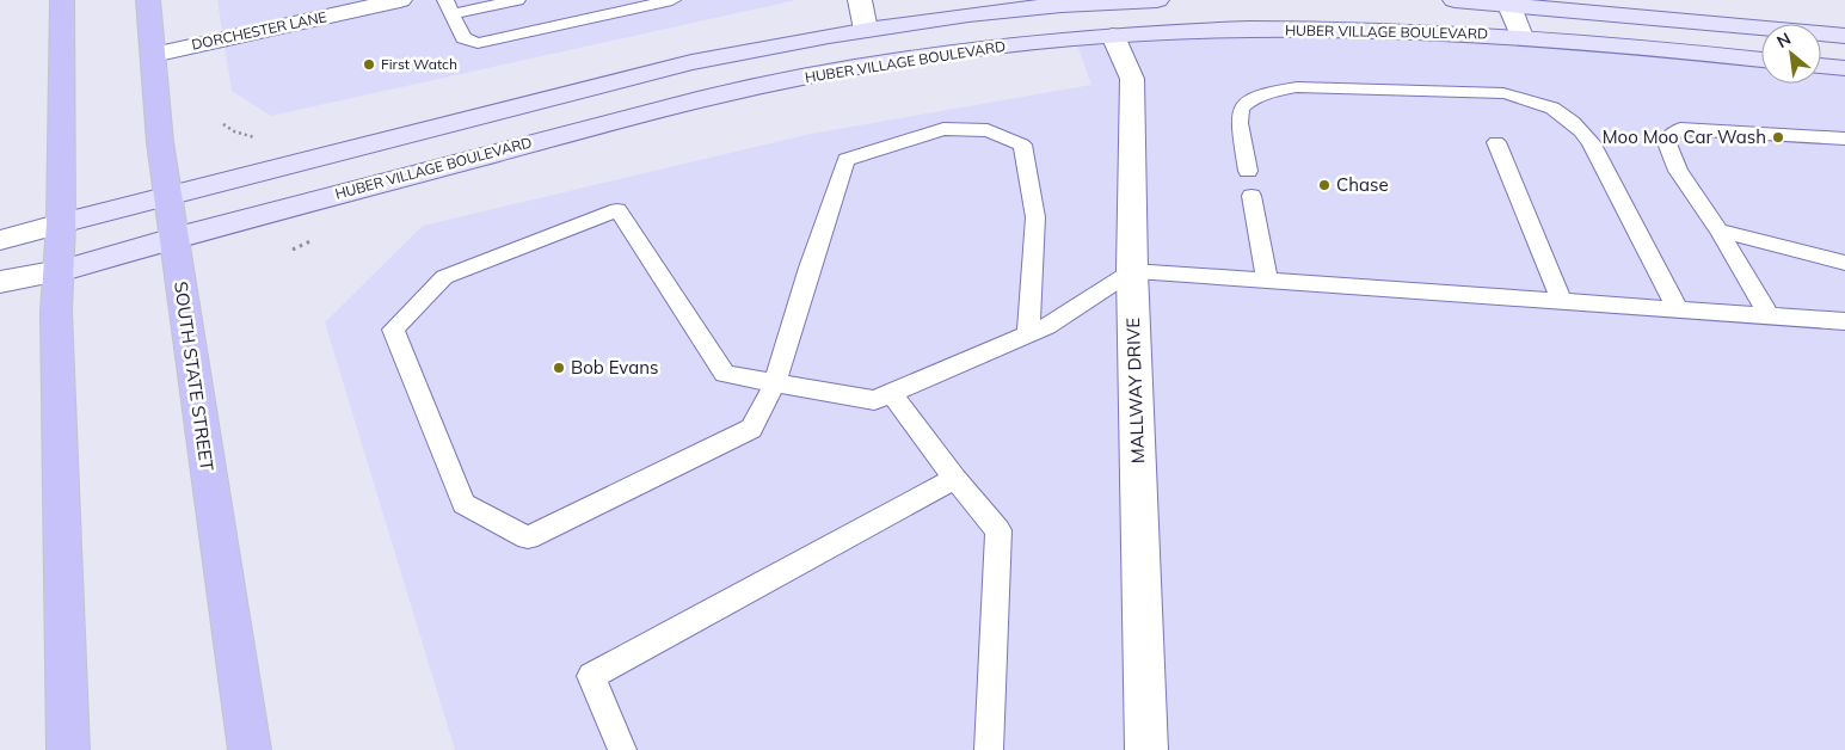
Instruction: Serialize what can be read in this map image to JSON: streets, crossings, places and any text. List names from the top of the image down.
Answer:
{
  "streets": {
    "main road": ["SOUTH STATE STREET"],
    "street": ["DORCHESTER LANE", "HUBER VILLAGE BOULEVARD", "MALLWAY DRIVE"]
  },
  "crossings": [
    ["DORCHESTER LANE", "SOUTH STATE STREET"],
    ["HUBER VILLAGE BOULEVARD", "SOUTH STATE STREET"],
    ["HUBER VILLAGE BOULEVARD", "MALLWAY DRIVE"]
  ],
  "places": [
    "First Watch",
    "Moo Moo Car Wash",
    "Chase",
    "Bob Evans"
  ],
  "north": "top left"
}
